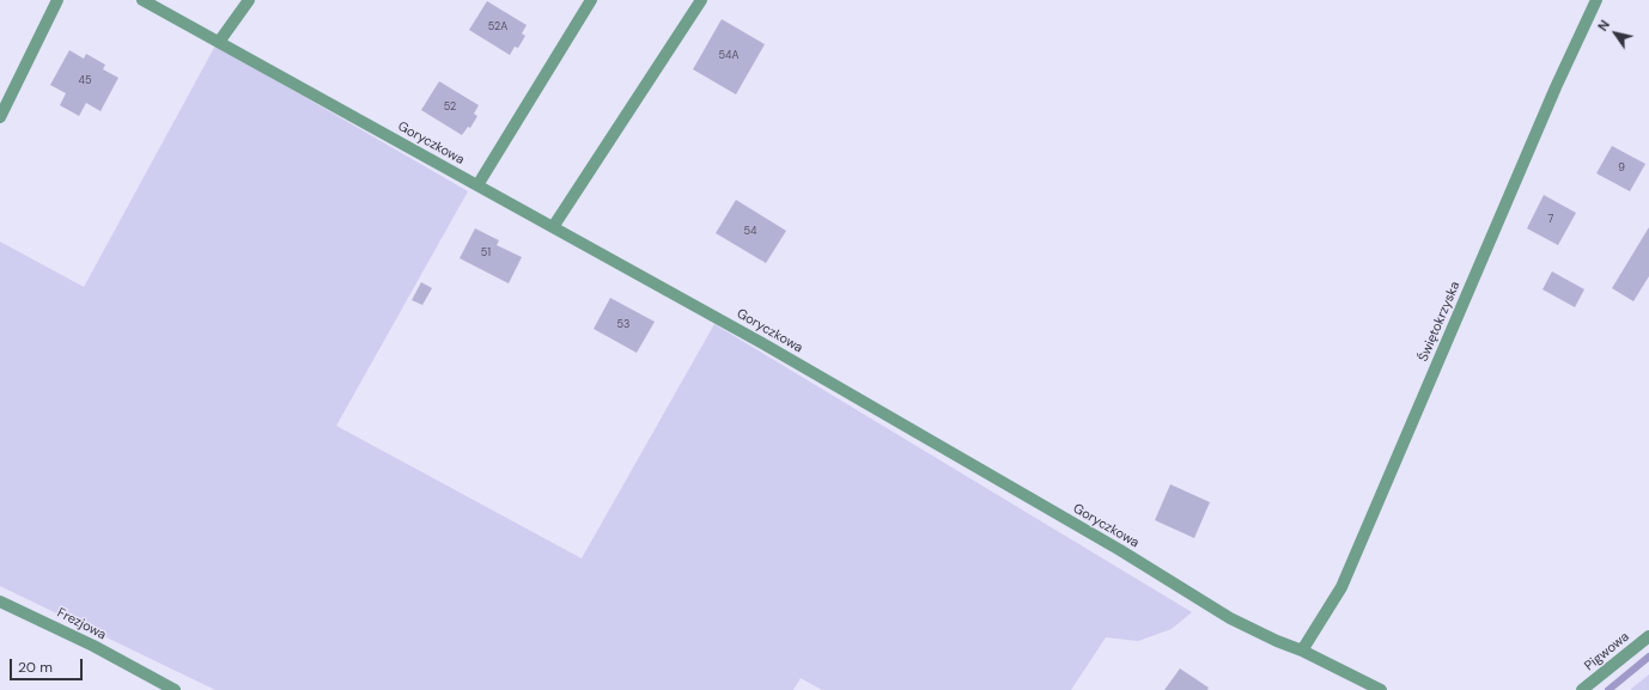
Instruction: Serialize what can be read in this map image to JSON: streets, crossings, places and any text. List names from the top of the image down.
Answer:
{
  "streets": {
    "street": [
      "Goryczkowa",
      "Świętokrzyska",
      "Frezjowa",
      "Pigwowa"
    ]
  },
  "crossings": [
    ["Goryczkowa", "Świętokrzyska"]
  ],
  "house_numbers": [
    "52A",
    "54A",
    "45",
    "52",
    "9",
    "7",
    "54",
    "51",
    "53"
  ],
  "scale_bar": "20 m",
  "north": "top left"
}
